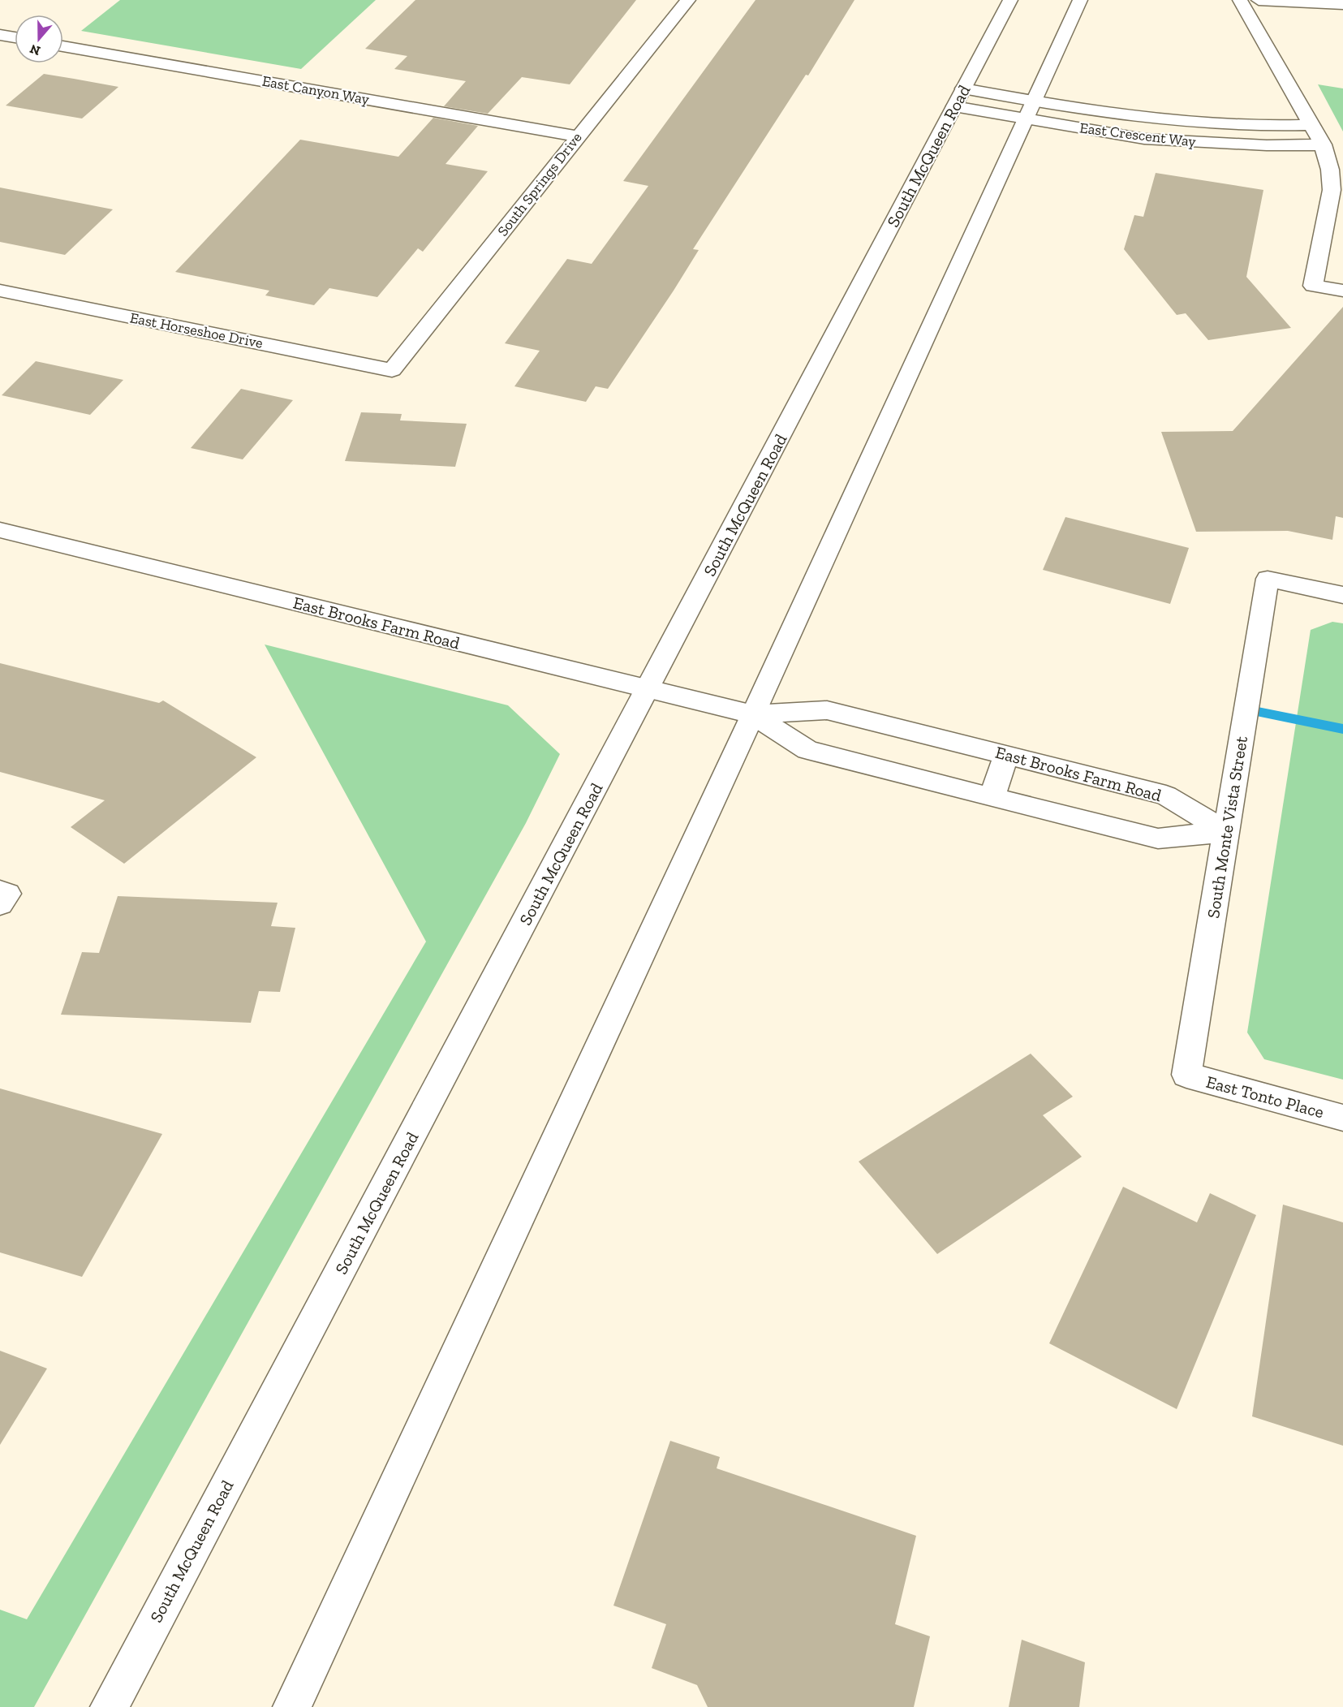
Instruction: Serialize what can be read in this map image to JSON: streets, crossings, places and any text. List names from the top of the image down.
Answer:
{
  "streets": {
    "street": [
      "East Canyon Way",
      "East Crescent Way",
      "South McQueen Road",
      "South Springs Drive",
      "East Horseshoe Drive",
      "East Brooks Farm Road",
      "South Monte Vista Street",
      "East Tonto Place"
    ]
  },
  "crossings": [
    ["East Canyon Way", "South Springs Drive"],
    ["East Crescent Way", "South McQueen Road"],
    ["South McQueen Road", "East Brooks Farm Road"],
    ["South Springs Drive", "East Horseshoe Drive"],
    ["East Brooks Farm Road", "South Monte Vista Street"],
    ["South Monte Vista Street", "East Tonto Place"]
  ],
  "north": "bottom"
}
